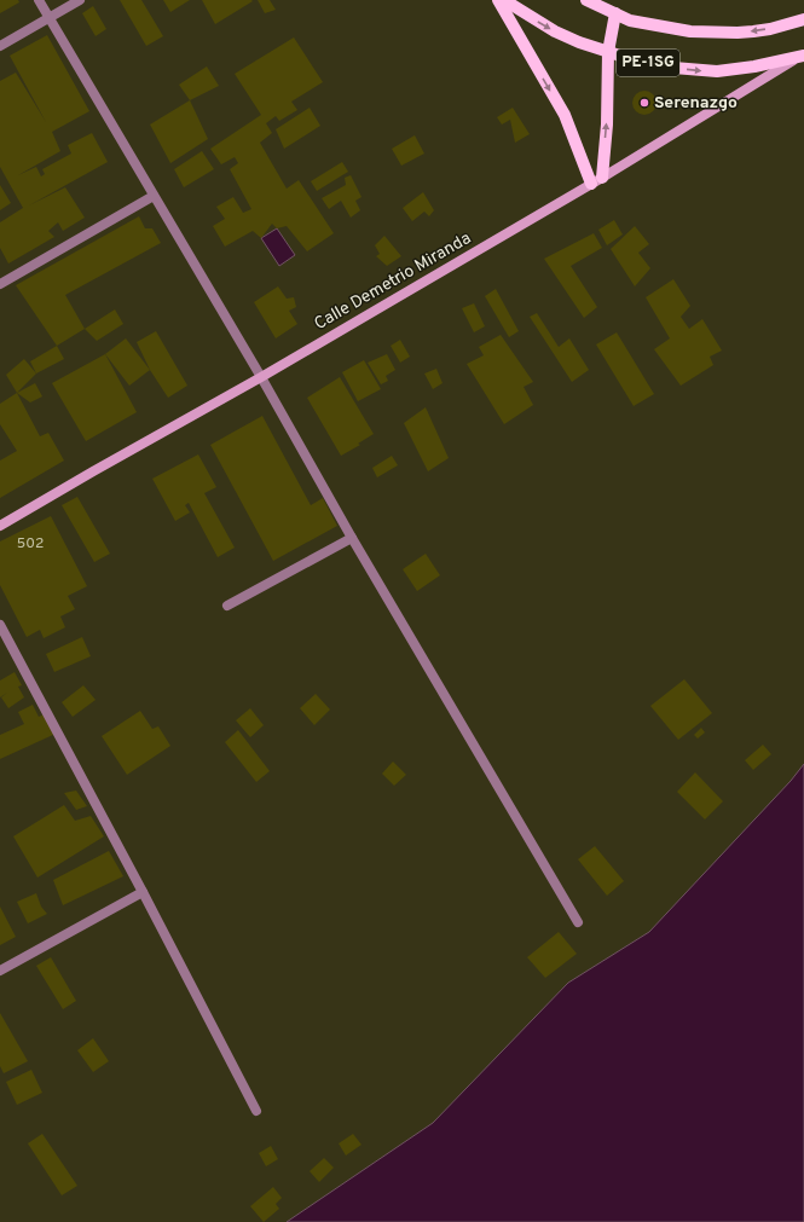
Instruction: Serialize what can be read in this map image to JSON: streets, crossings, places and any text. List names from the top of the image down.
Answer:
{
  "streets": {
    "main road": ["PE-1SG", "Calle Demetrio Miranda"]
  },
  "crossings": [
    ["PE-1SG", "Calle Demetrio Miranda"]
  ],
  "places": ["Serenazgo"],
  "house_numbers": ["502"]
}
